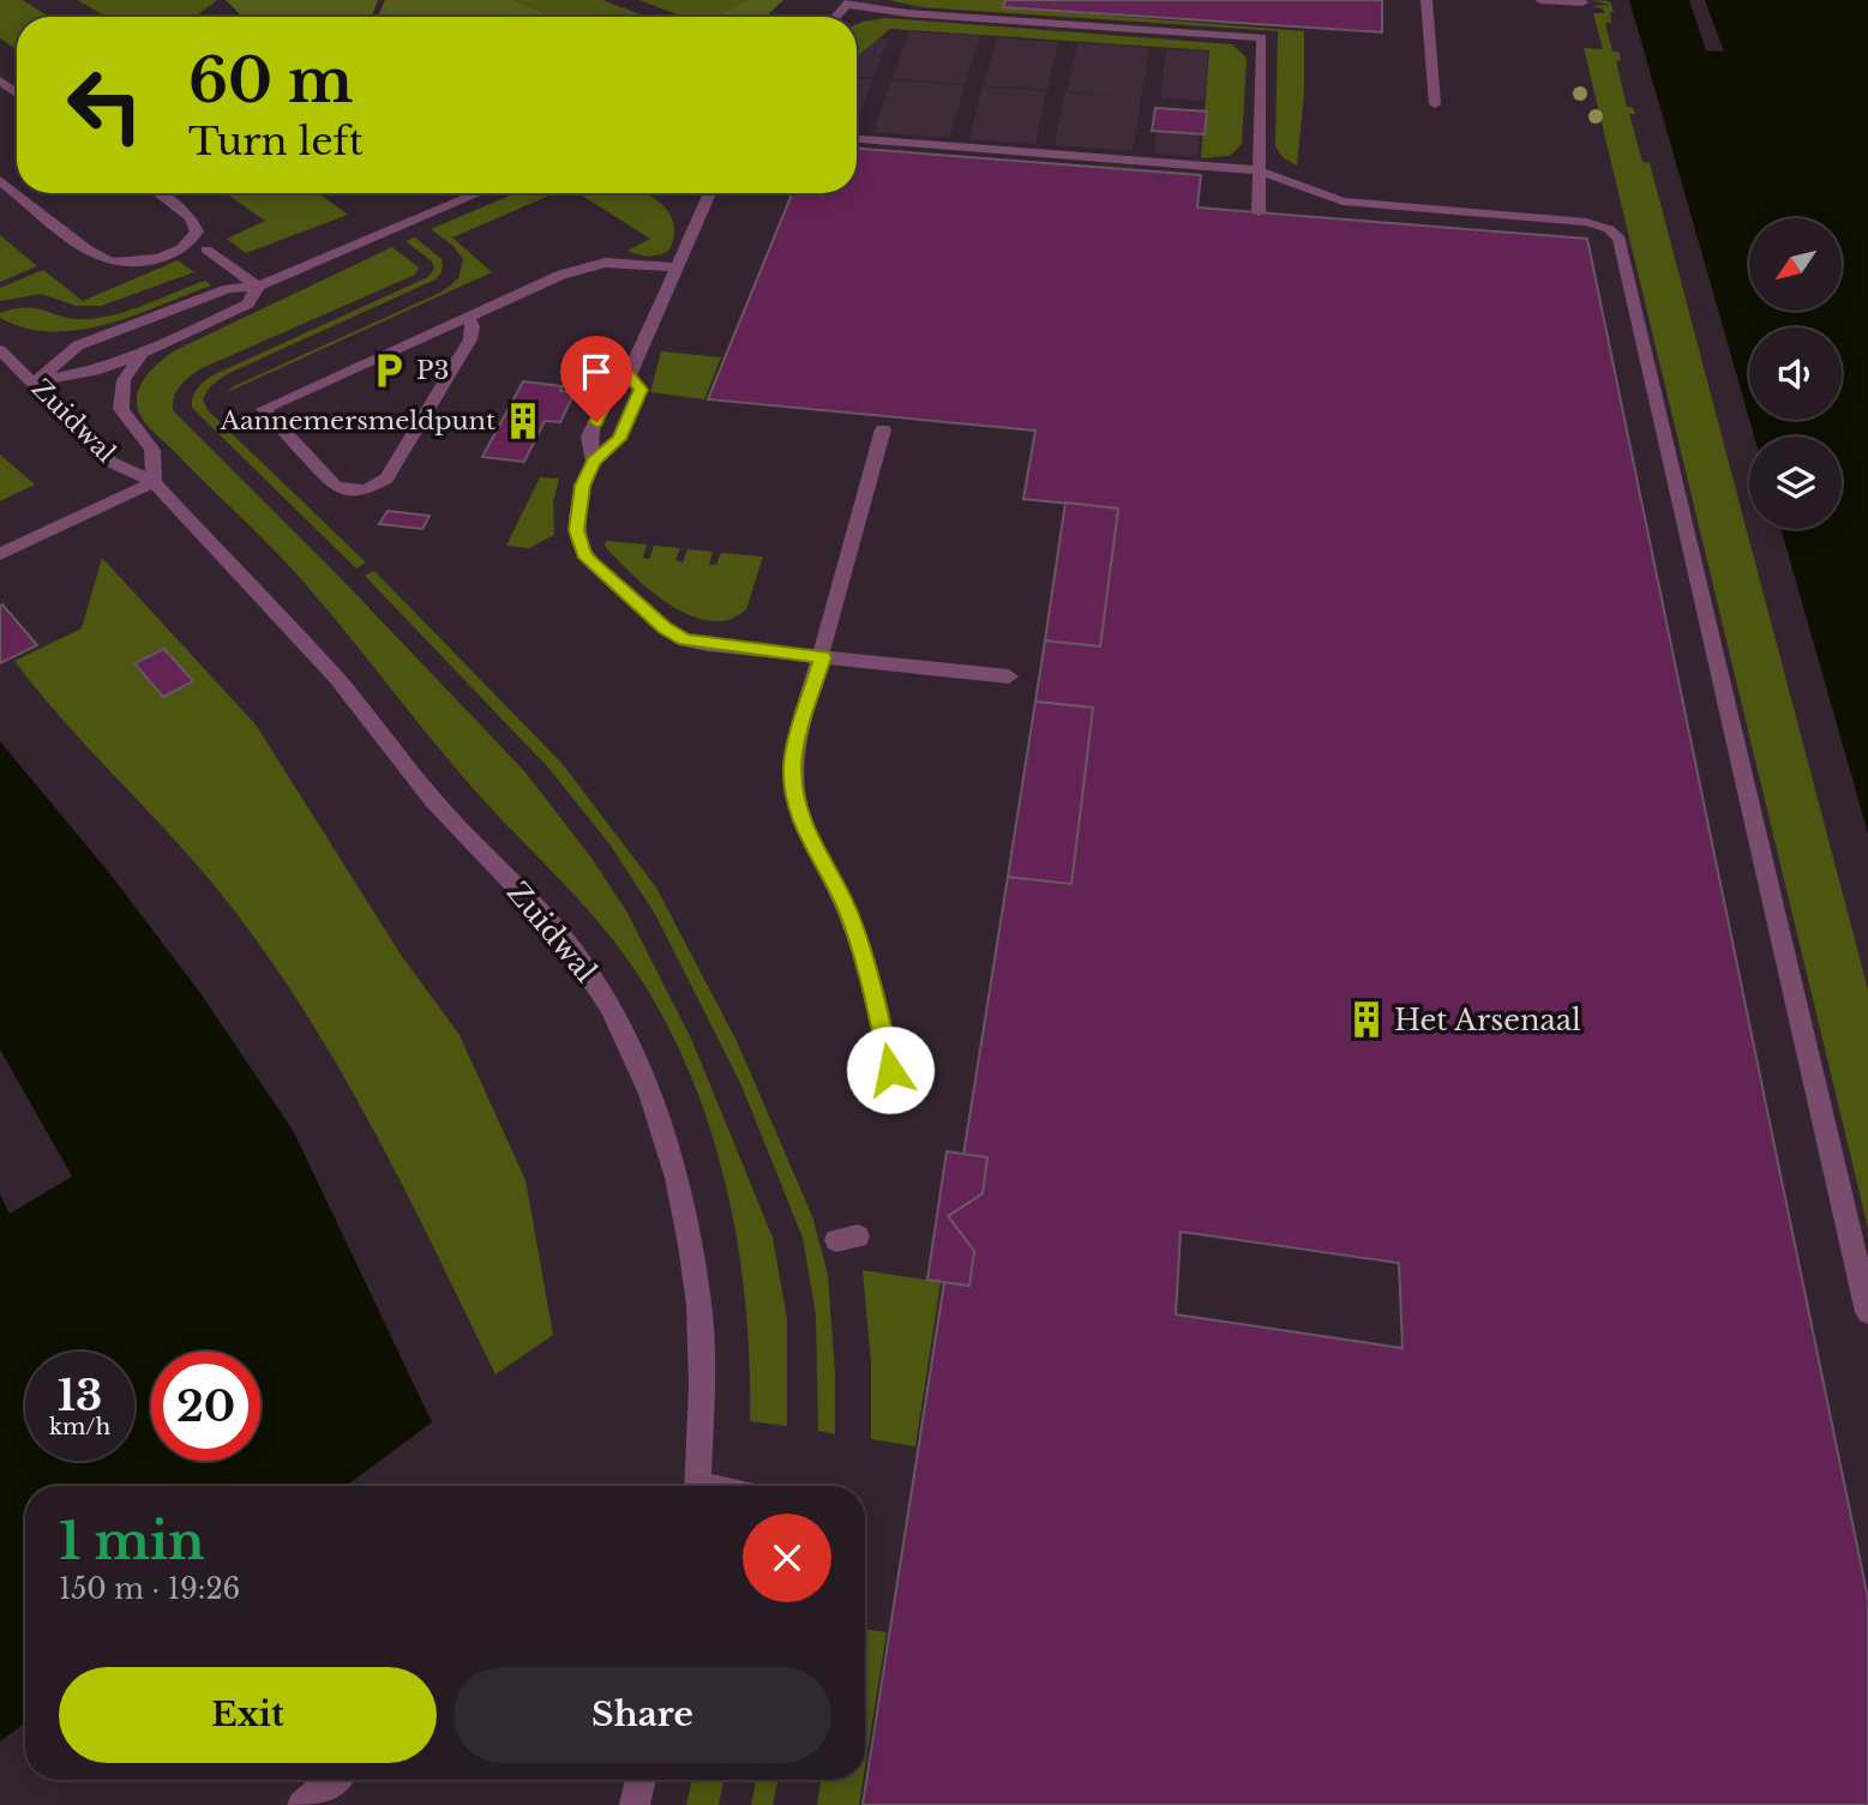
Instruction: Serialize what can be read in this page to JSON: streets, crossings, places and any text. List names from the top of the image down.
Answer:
{
  "streets": {
    "street": ["Zuidwal"]
  },
  "places": {
    "parking": ["P3"],
    "building": ["Aannemersmeldpunt", "Het Arsenaal"]
  },
  "north": "bottom left",
  "page": {
    "turn": ["60 m", "Turn left"],
    "speed": "13 km/h",
    "limit": "20",
    "heading": ["1 min", "150 m · 19:26"],
    "buttons": ["Exit", "Share"]
  }
}
